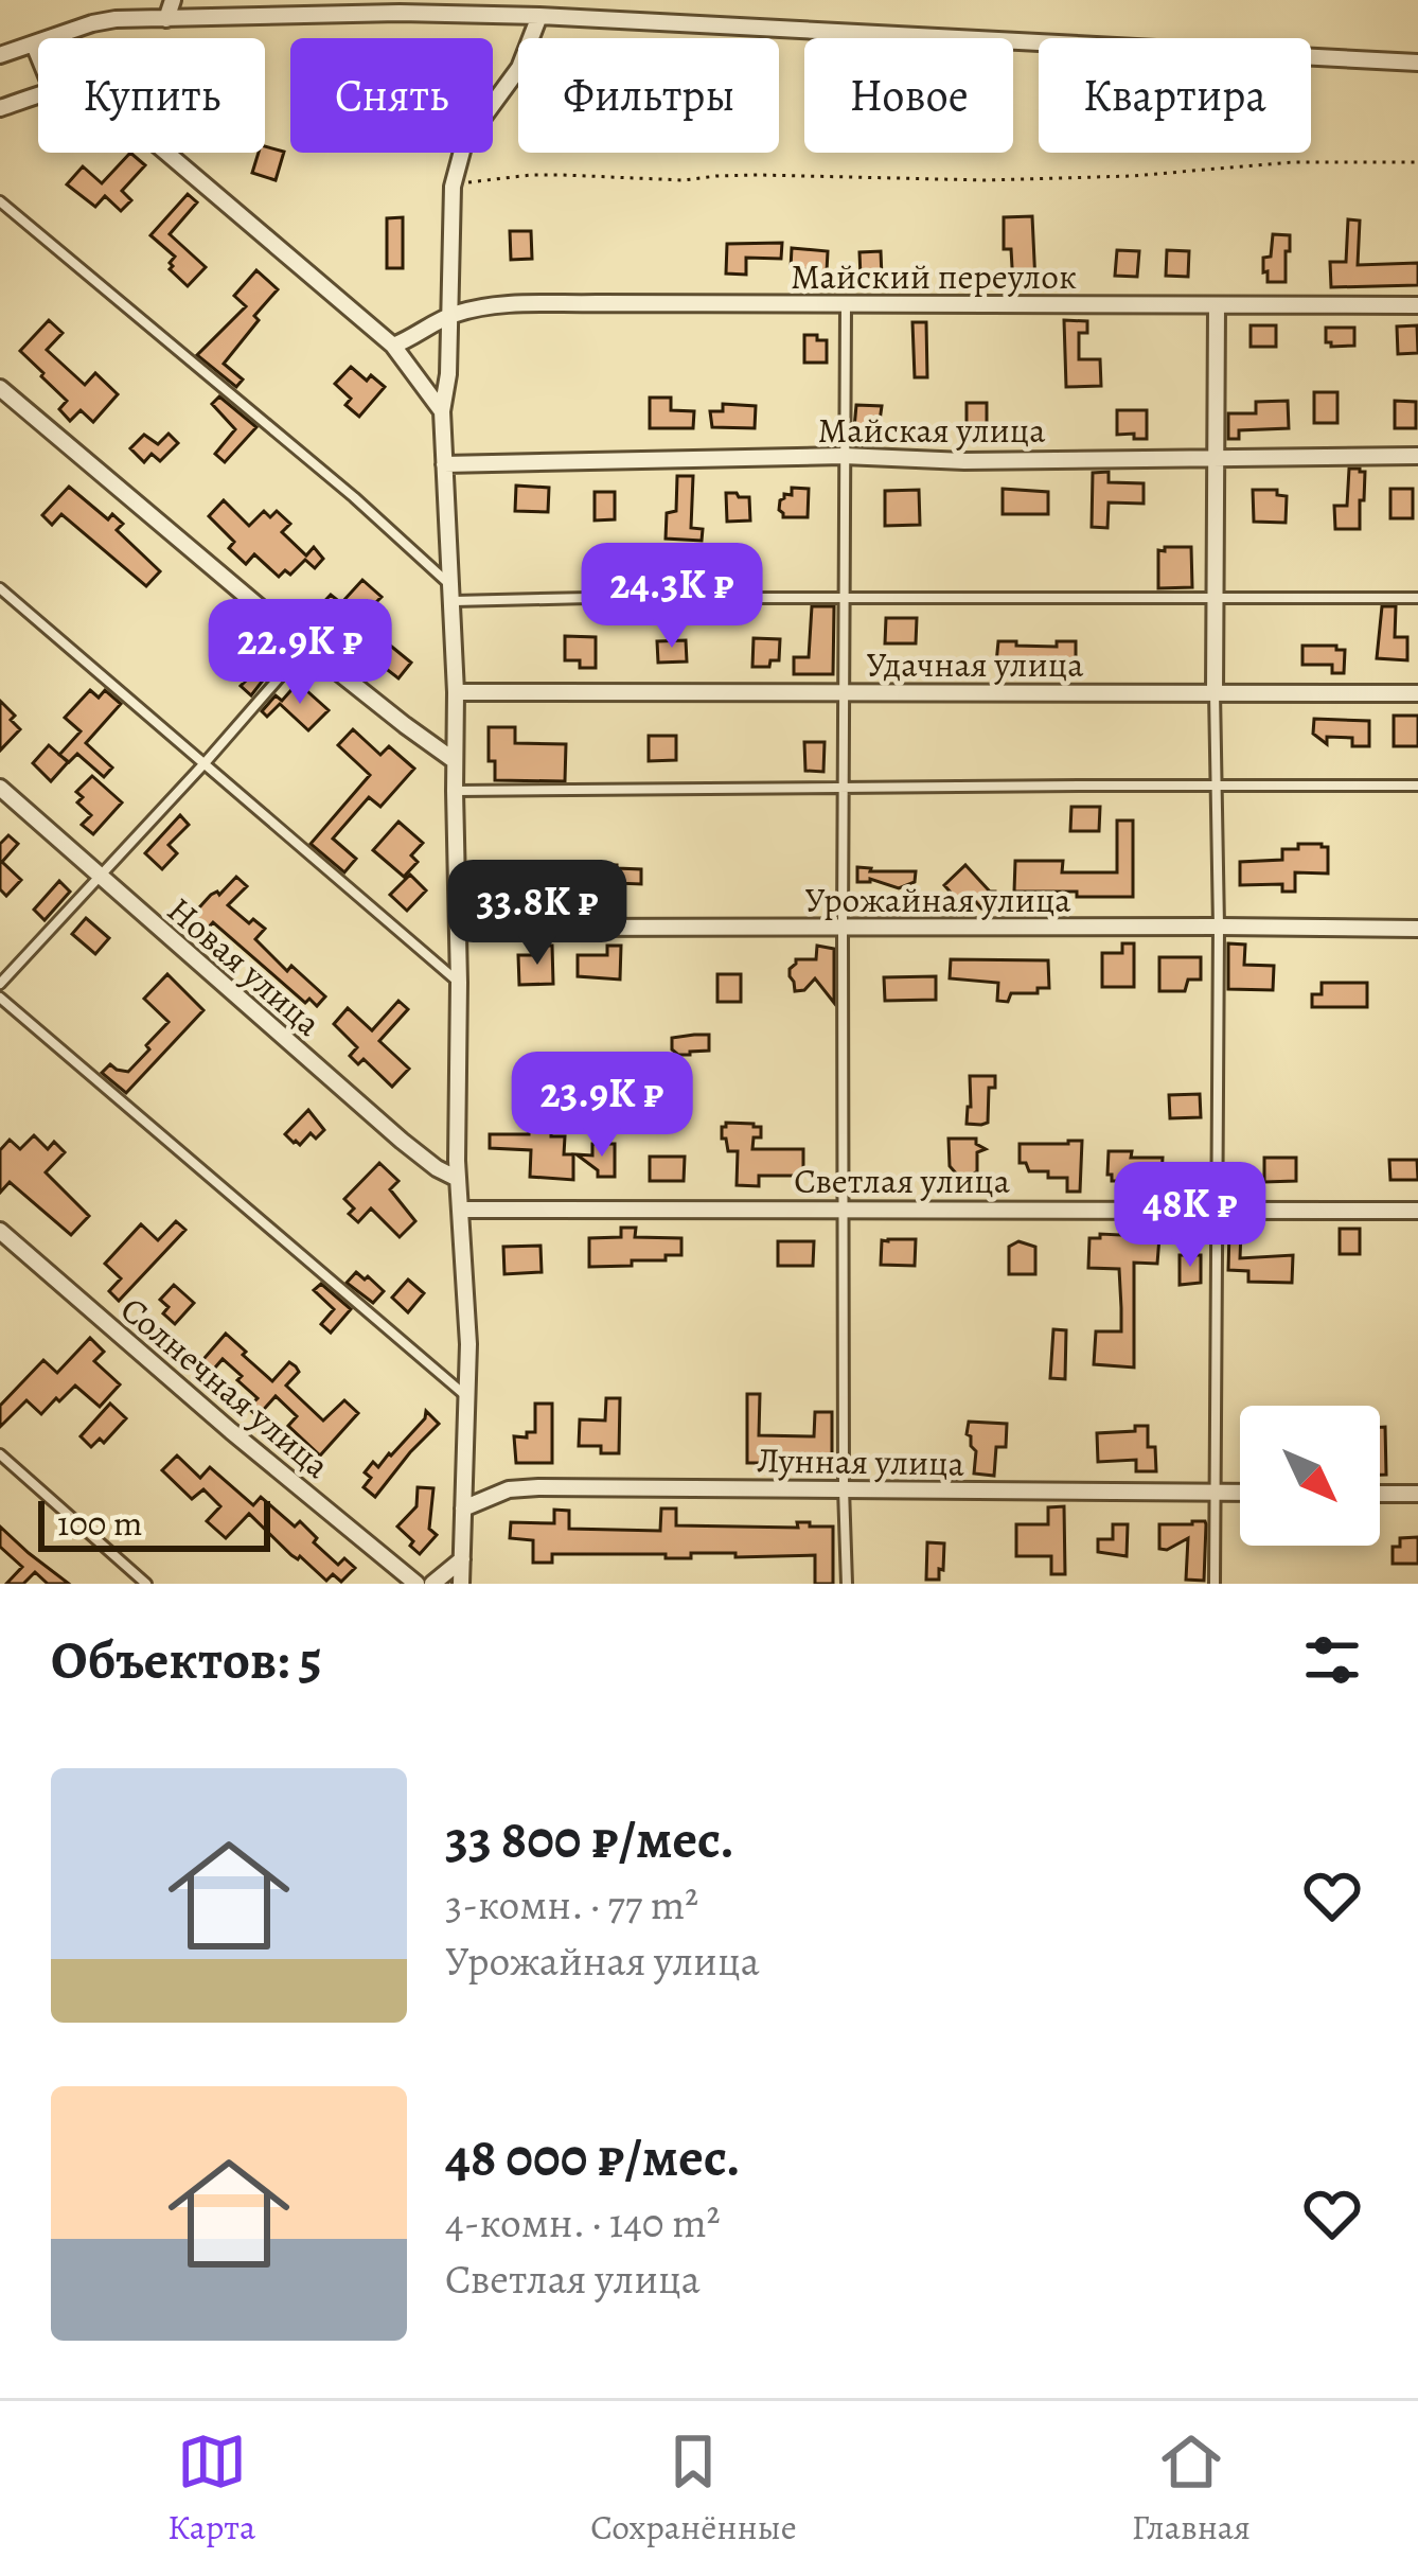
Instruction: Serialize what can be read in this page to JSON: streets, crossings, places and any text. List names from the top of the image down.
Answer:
{
  "streets": {
    "street": [
      "Майский переулок",
      "Майская улица",
      "Удачная улица",
      "Урожайная улица",
      "Новая улица",
      "Светлая улица",
      "Солнечная улица",
      "Лунная улица"
    ]
  },
  "scale_bar": "100 m",
  "north": "bottom right",
  "page": {
    "chip": [
      "Купить",
      "Снять",
      "Фильтры",
      "Новое",
      "Квартира"
    ],
    "price": [
      "24.3K ₽",
      "22.9K ₽",
      "33.8K ₽",
      "23.9K ₽",
      "48K ₽"
    ],
    "scale": "100 m",
    "heading": "Объектов: 5",
    "list": [
      {
        "name": "33 800 ₽/мес.",
        "note": "3-комн. · 77 m² · Урожайная улица"
      },
      {
        "name": "48 000 ₽/мес.",
        "note": "4-комн. · 140 m² · Светлая улица"
      }
    ],
    "tabs": ["Карта", "Сохранённые", "Главная"]
  }
}
